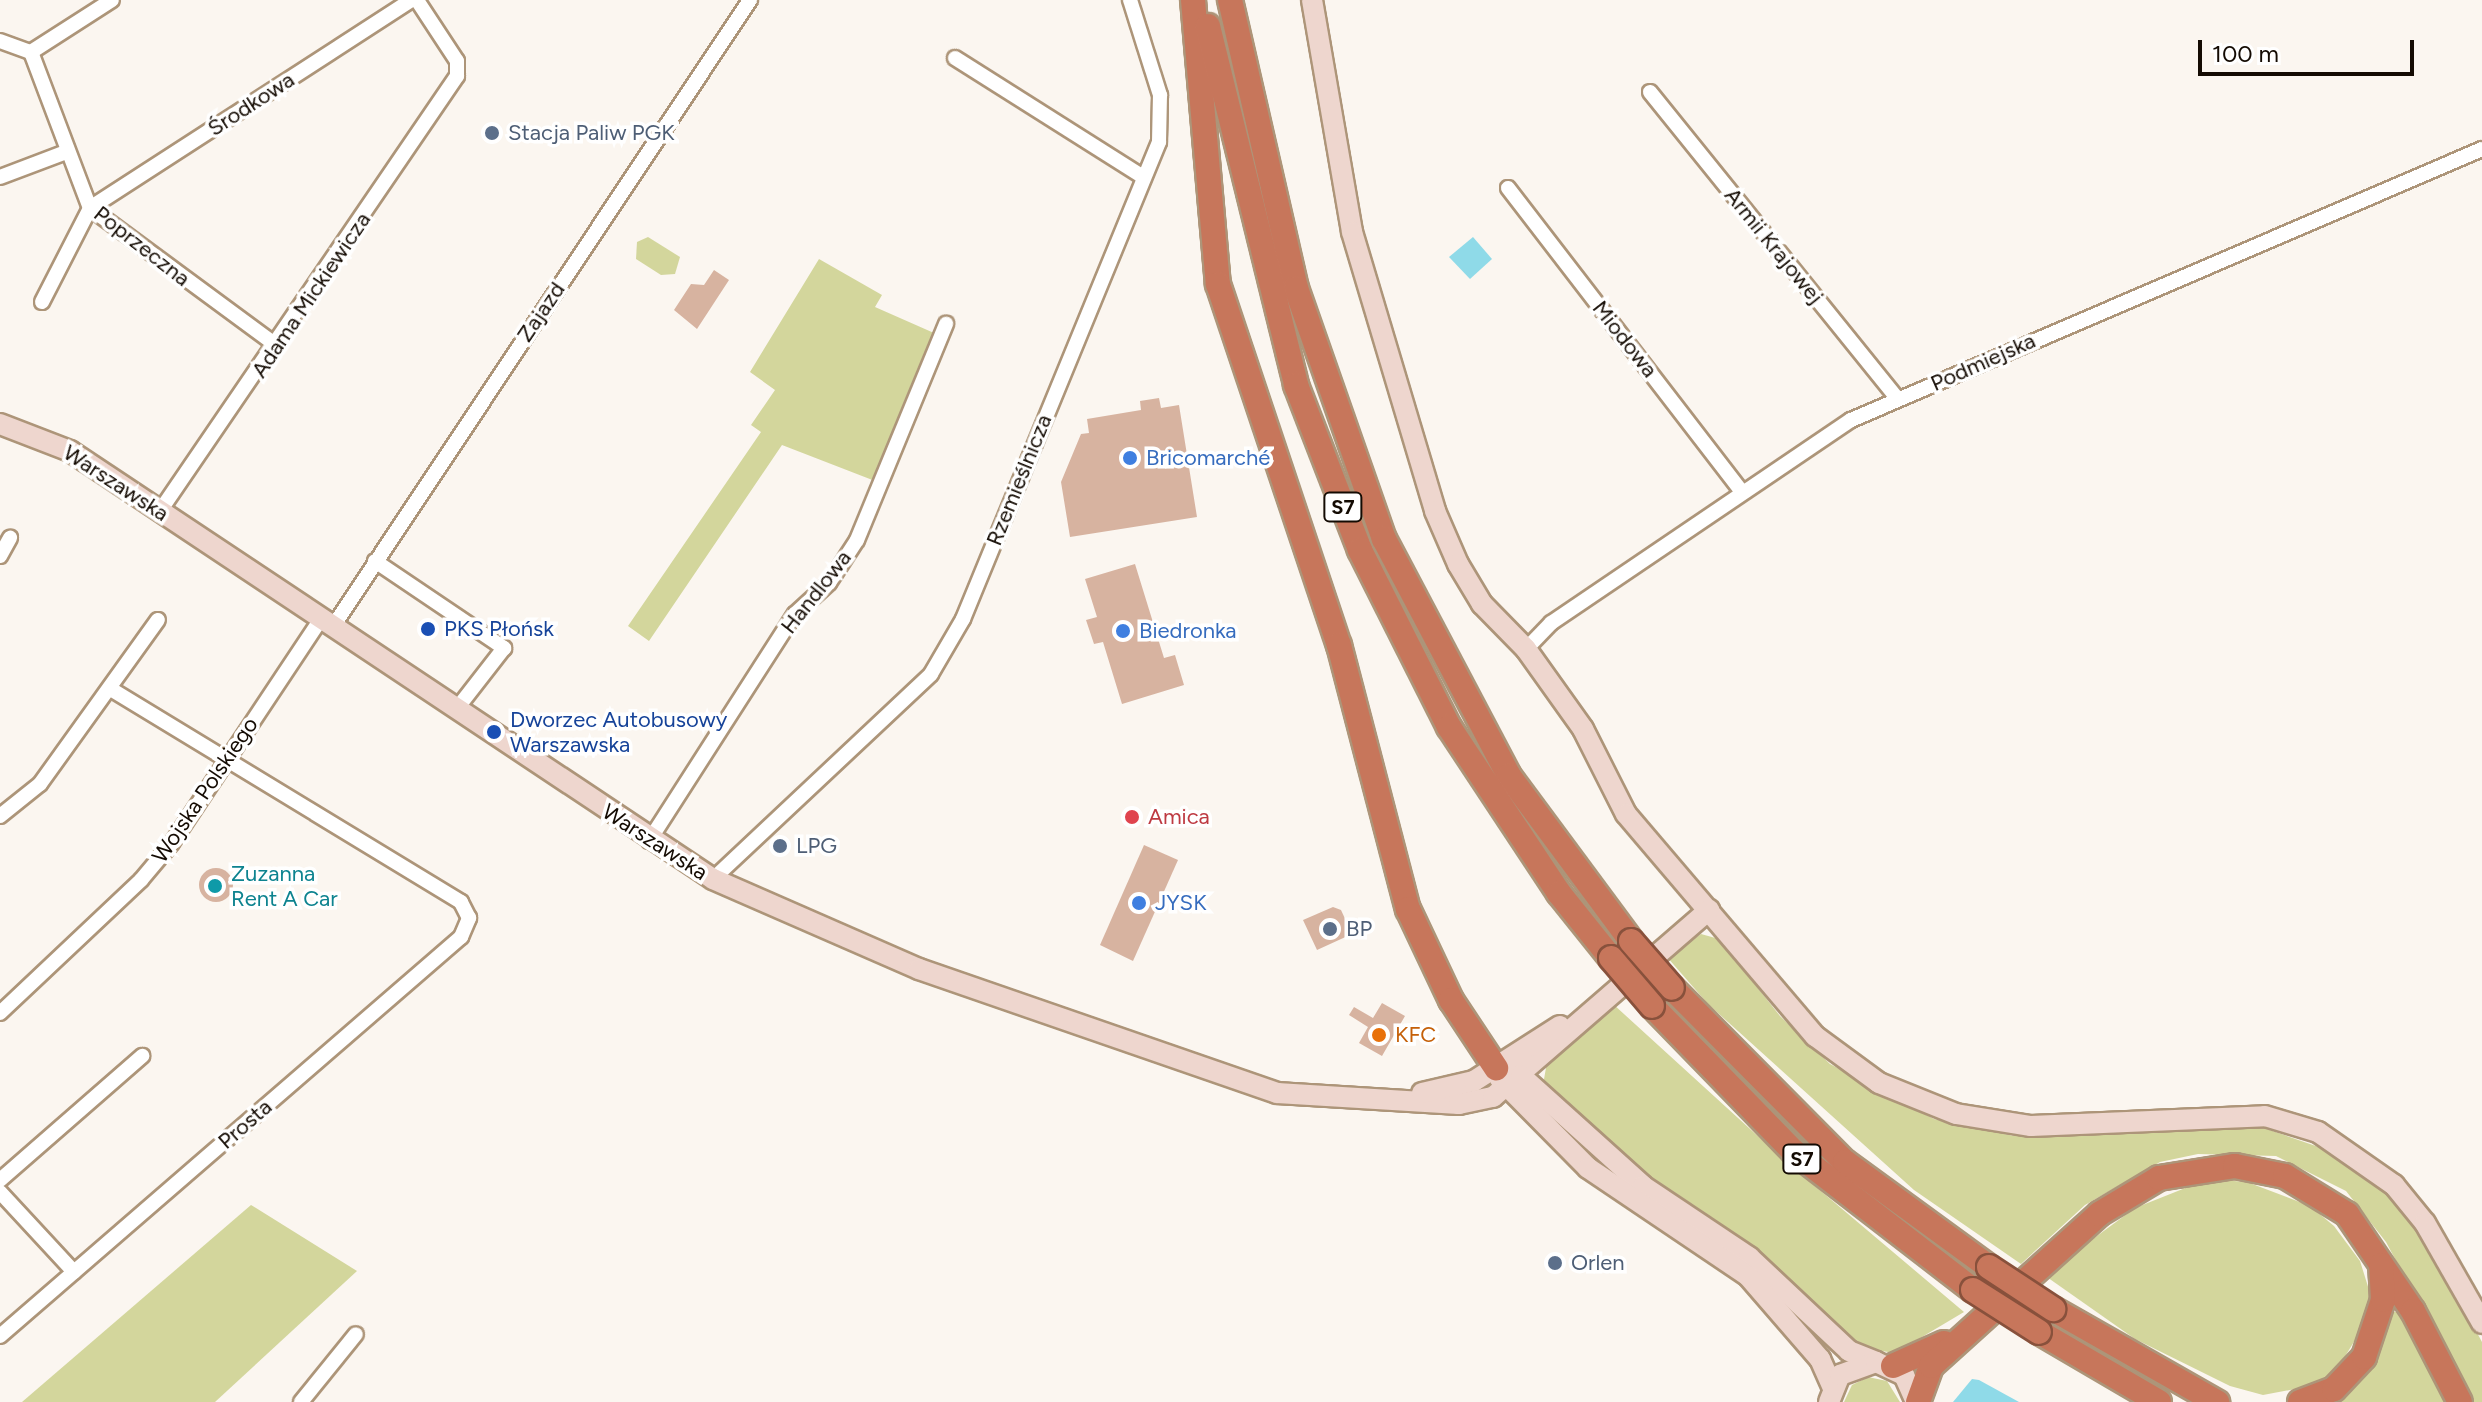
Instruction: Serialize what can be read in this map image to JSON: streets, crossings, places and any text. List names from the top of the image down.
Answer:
{
  "streets": {
    "highway": ["S7"],
    "street": [
      "Środkowa",
      "Poprzeczna",
      "Armii Krajowej",
      "Adama Mickiewicza",
      "Zajazd",
      "Miodowa",
      "Podmiejska",
      "Rzemieślnicza",
      "Warszawska",
      "Handlowa",
      "Wojska Polskiego",
      "Prosta"
    ]
  },
  "crossings": [
    ["Środkowa", "Poprzeczna"],
    ["Środkowa", "Adama Mickiewicza"],
    ["Poprzeczna", "Adama Mickiewicza"],
    ["Armii Krajowej", "Podmiejska"],
    ["Adama Mickiewicza", "Warszawska"],
    ["Zajazd", "Warszawska"],
    ["Zajazd", "Wojska Polskiego"],
    ["Miodowa", "Podmiejska"],
    ["Rzemieślnicza", "Warszawska"],
    ["Warszawska", "Handlowa"],
    ["Warszawska", "Wojska Polskiego"],
    ["Wojska Polskiego", "Prosta"]
  ],
  "places": [
    "Stacja Paliw PGK",
    "Bricomarché",
    "PKS Płońsk",
    "Biedronka",
    "Dworzec Autobusowy Warszawska",
    "Amica",
    "LPG",
    "Zuzanna Rent A Car",
    "JYSK",
    "BP",
    "KFC",
    "Orlen"
  ],
  "scale_bar": "100 m"
}
